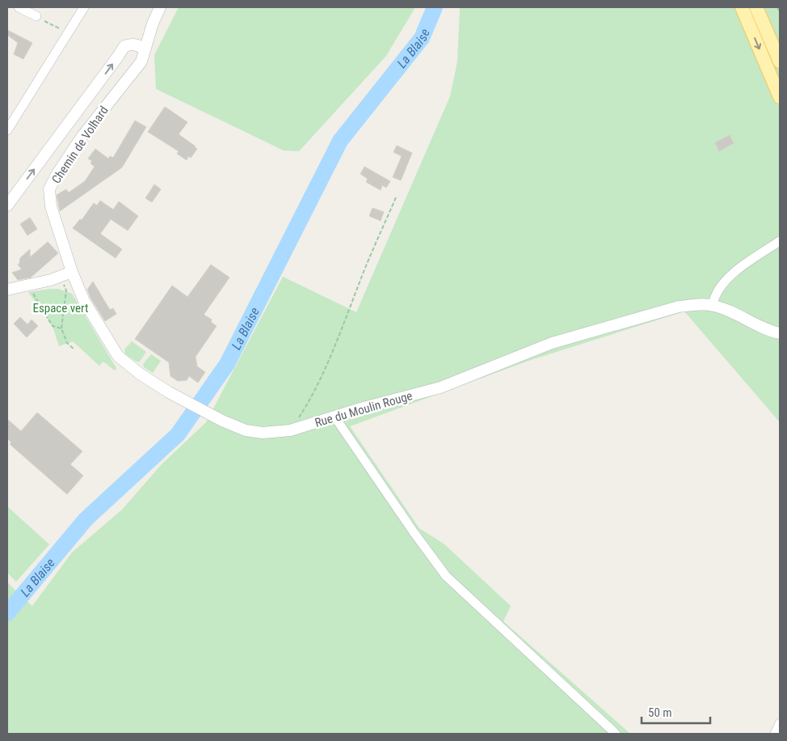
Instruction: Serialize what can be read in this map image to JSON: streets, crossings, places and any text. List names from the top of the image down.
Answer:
{
  "streets": {
    "street": ["Chemin de Volhard", "Rue du Moulin Rouge"]
  },
  "crossings": [
    ["Chemin de Volhard", "Rue du Moulin Rouge"]
  ],
  "water": ["La Blaise"],
  "parks": ["Espace vert"],
  "scale_bar": "50 m"
}
